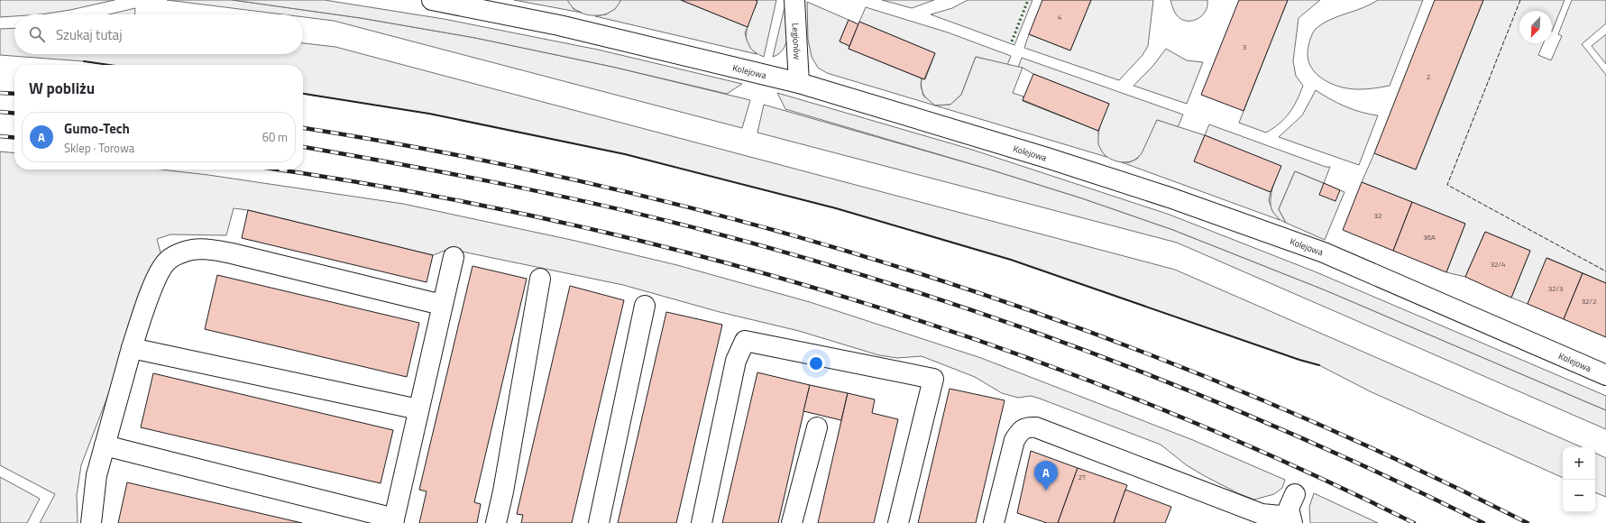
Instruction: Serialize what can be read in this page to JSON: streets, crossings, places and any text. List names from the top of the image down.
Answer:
{
  "streets": {
    "street": ["Legionów", "Kolejowa"]
  },
  "crossings": [
    ["Legionów", "Kolejowa"]
  ],
  "house_numbers": [
    "4",
    "3",
    "2",
    "32",
    "36A",
    "32/4",
    "32/3",
    "32/2",
    "2T"
  ],
  "north": "bottom left",
  "page": {
    "search": "Szukaj tutaj",
    "heading": "W pobliżu",
    "list": [
      {
        "mark": "A",
        "name": "Gumo-Tech",
        "note": "Sklep · Torowa",
        "value": "60 m"
      }
    ],
    "map_buttons": ["+", "−"],
    "pins": "A"
  }
}
